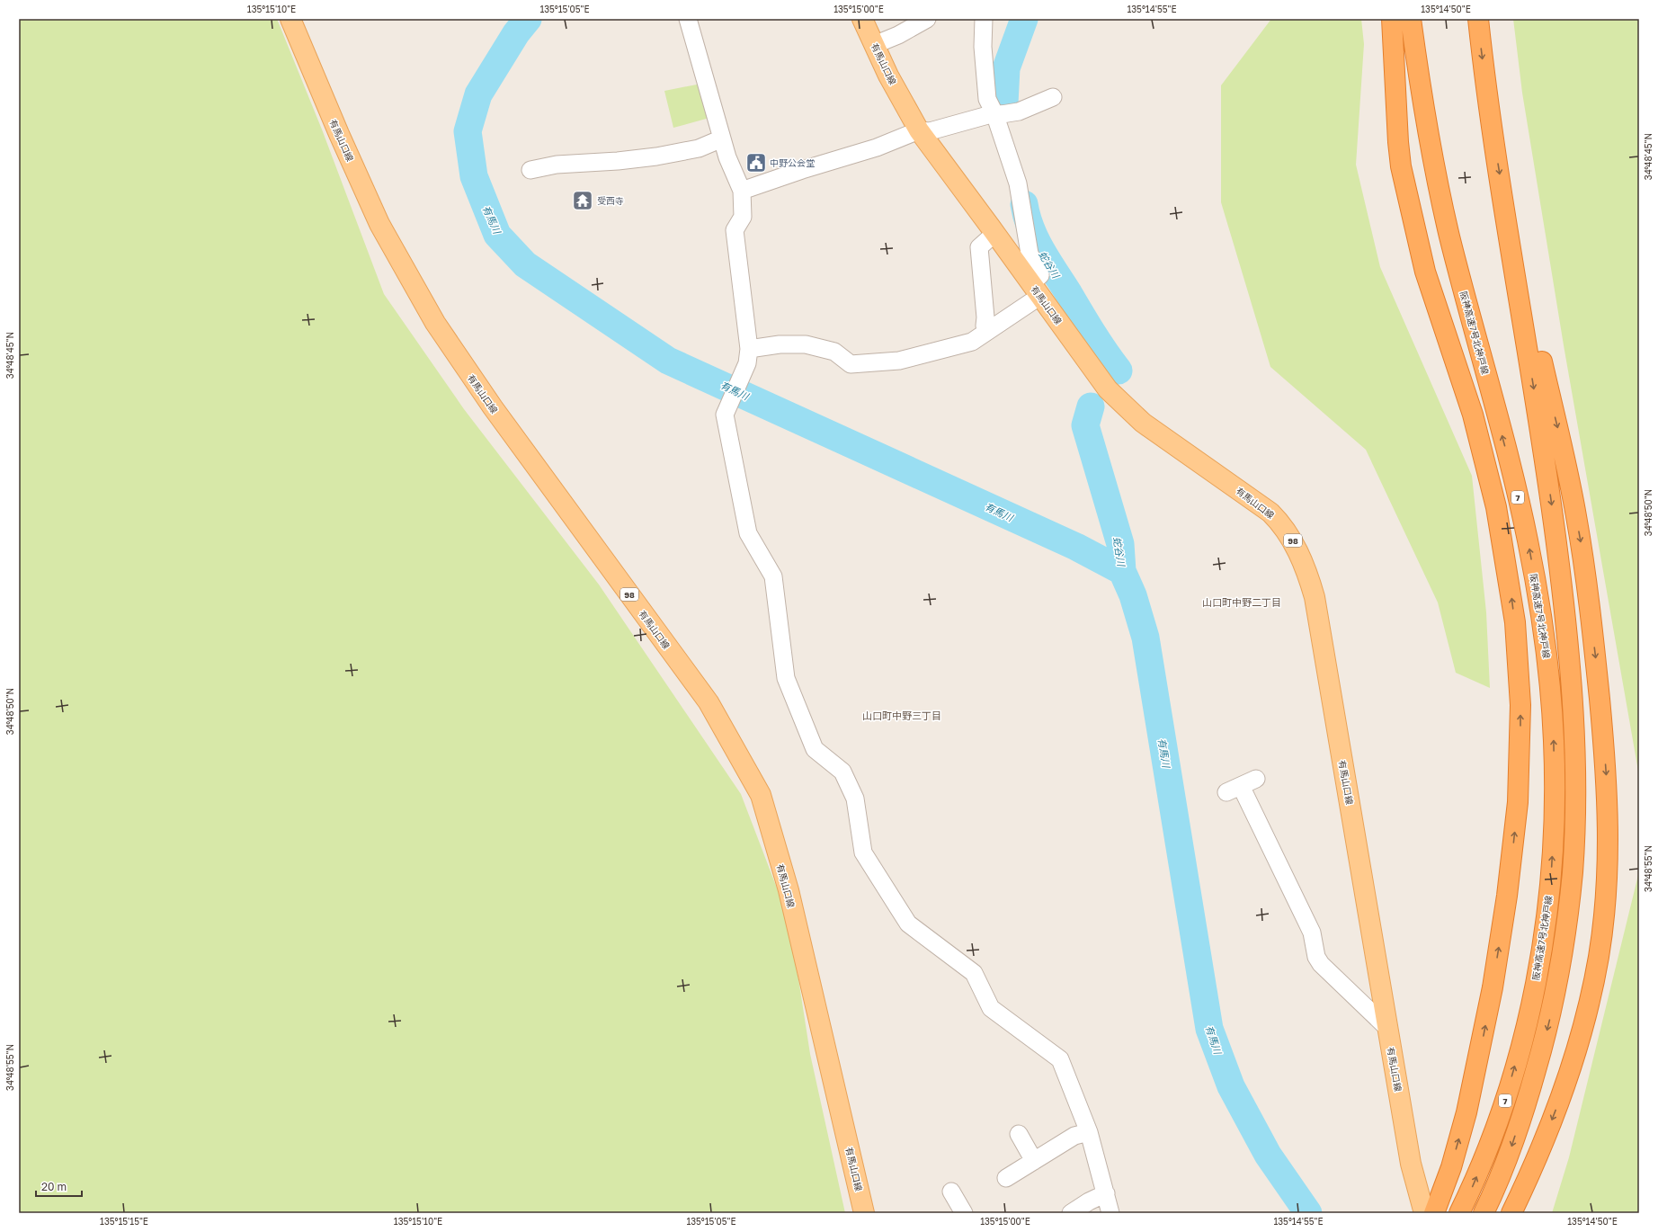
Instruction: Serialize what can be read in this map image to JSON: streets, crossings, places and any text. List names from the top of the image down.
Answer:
{
  "streets": {
    "highway": ["阪神高速7号北神戸線", "7"],
    "main road": ["有馬山口線", "98"]
  },
  "districts": ["山口町中野二丁目", "山口町中野三丁目"],
  "water": ["有馬川", "蛇谷川"],
  "places": {
    "public building": ["中野公会堂"],
    "temple": ["受西寺"]
  },
  "scale_bar": "20 m",
  "coordinates": [
    "135°15'10\"E",
    "135°15'05\"E",
    "135°15'00\"E",
    "135°14'55\"E",
    "135°14'50\"E",
    "34°48'45\"N",
    "34°48'50\"N",
    "34°48'55\"N",
    "135°15'15\"E"
  ]
}
